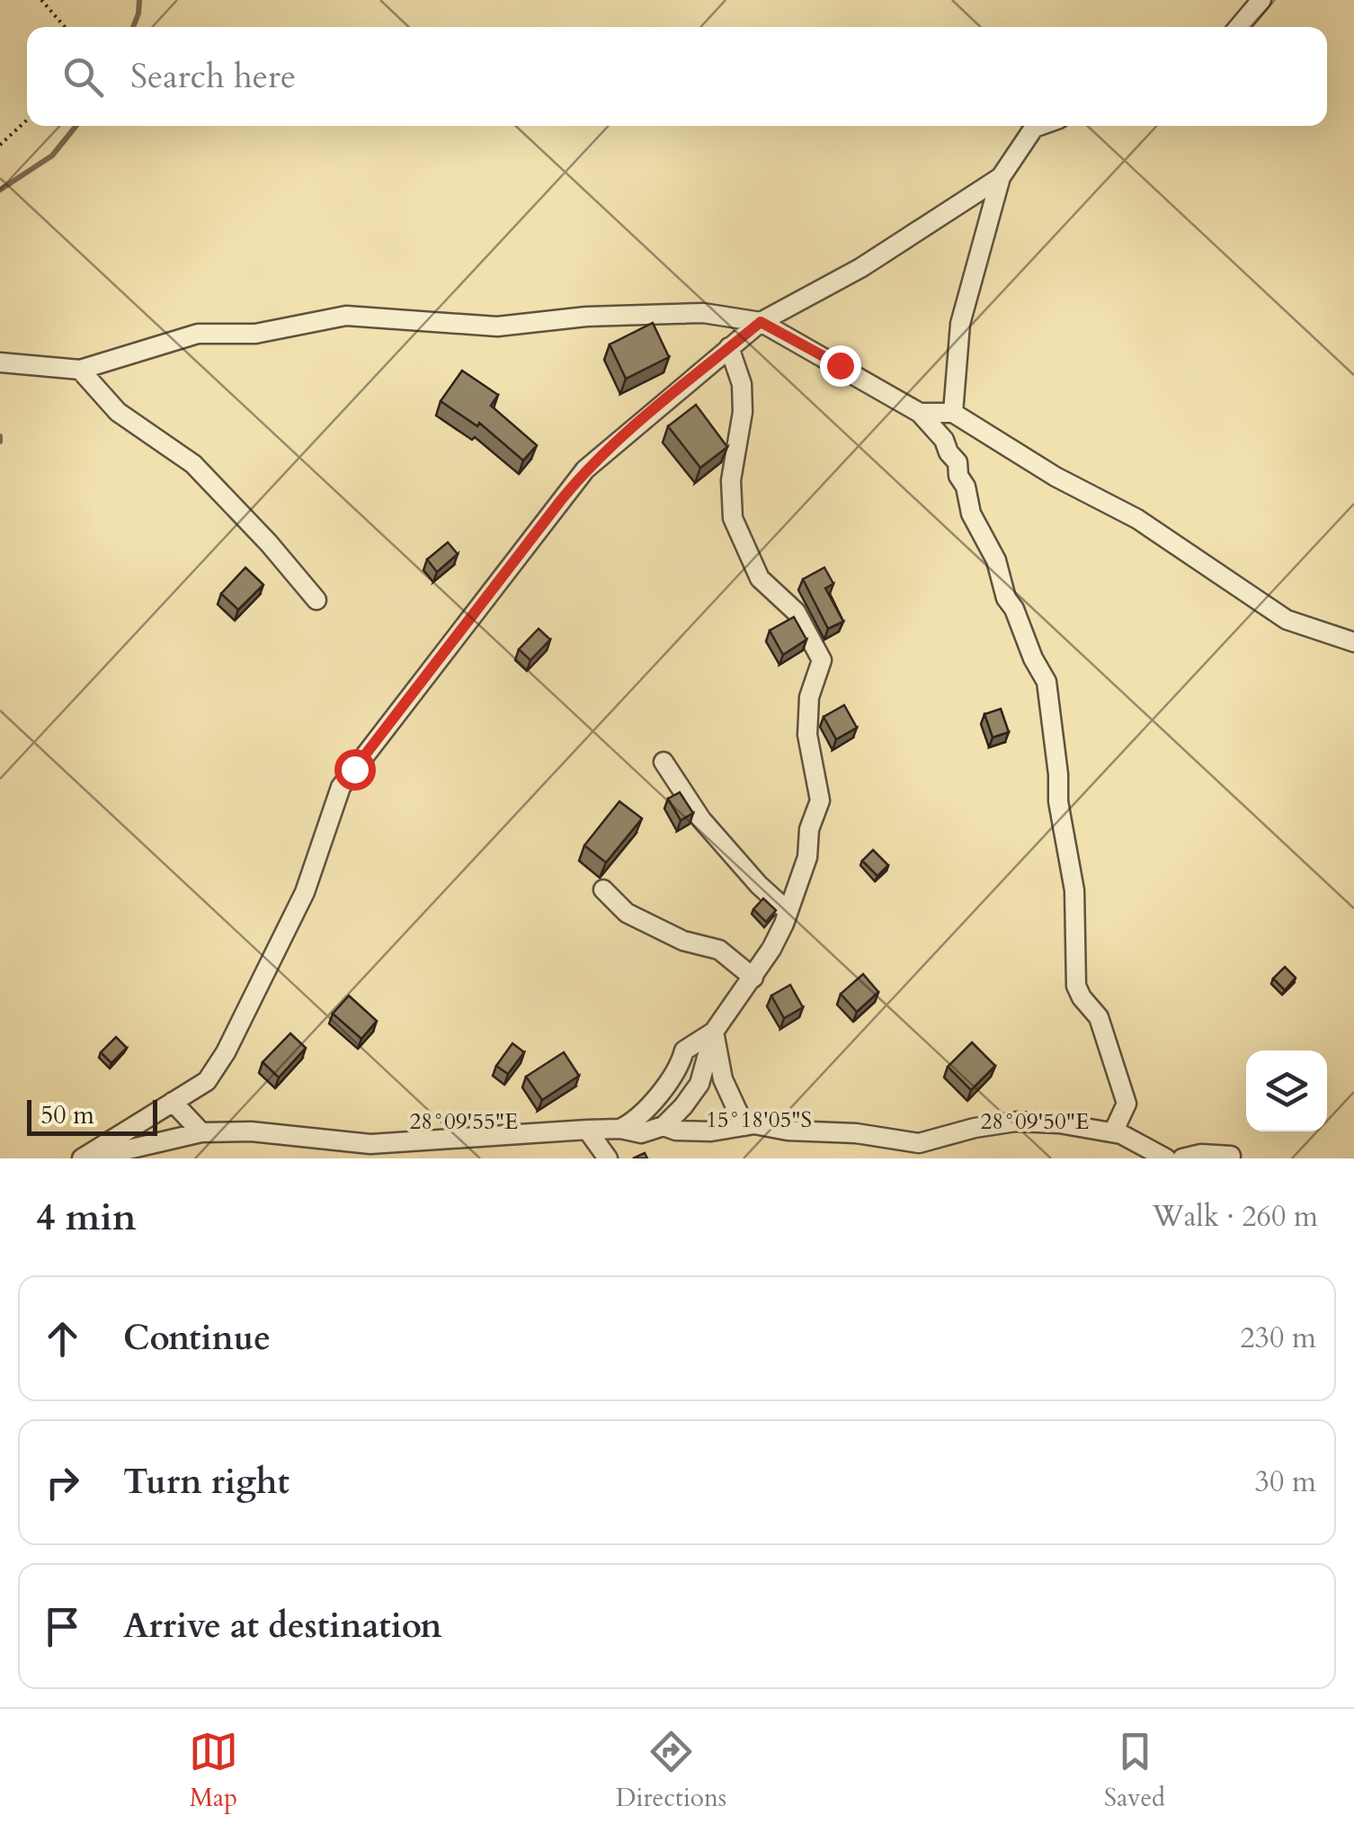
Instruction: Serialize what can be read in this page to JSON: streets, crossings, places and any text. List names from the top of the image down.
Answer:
{
  "scale_bar": "50 m",
  "page": {
    "search": "Search here",
    "scale": "50 m",
    "heading": ["4 min", "Walk · 260 m"],
    "list": [
      ["Continue", "230 m"],
      ["Turn right", "30 m"],
      "Arrive at destination"
    ],
    "nav": ["Map", "Directions", "Saved"]
  },
  "coordinates": ["15°18'05\"S", "28°09'55\"E", "28°09'50\"E"]
}
